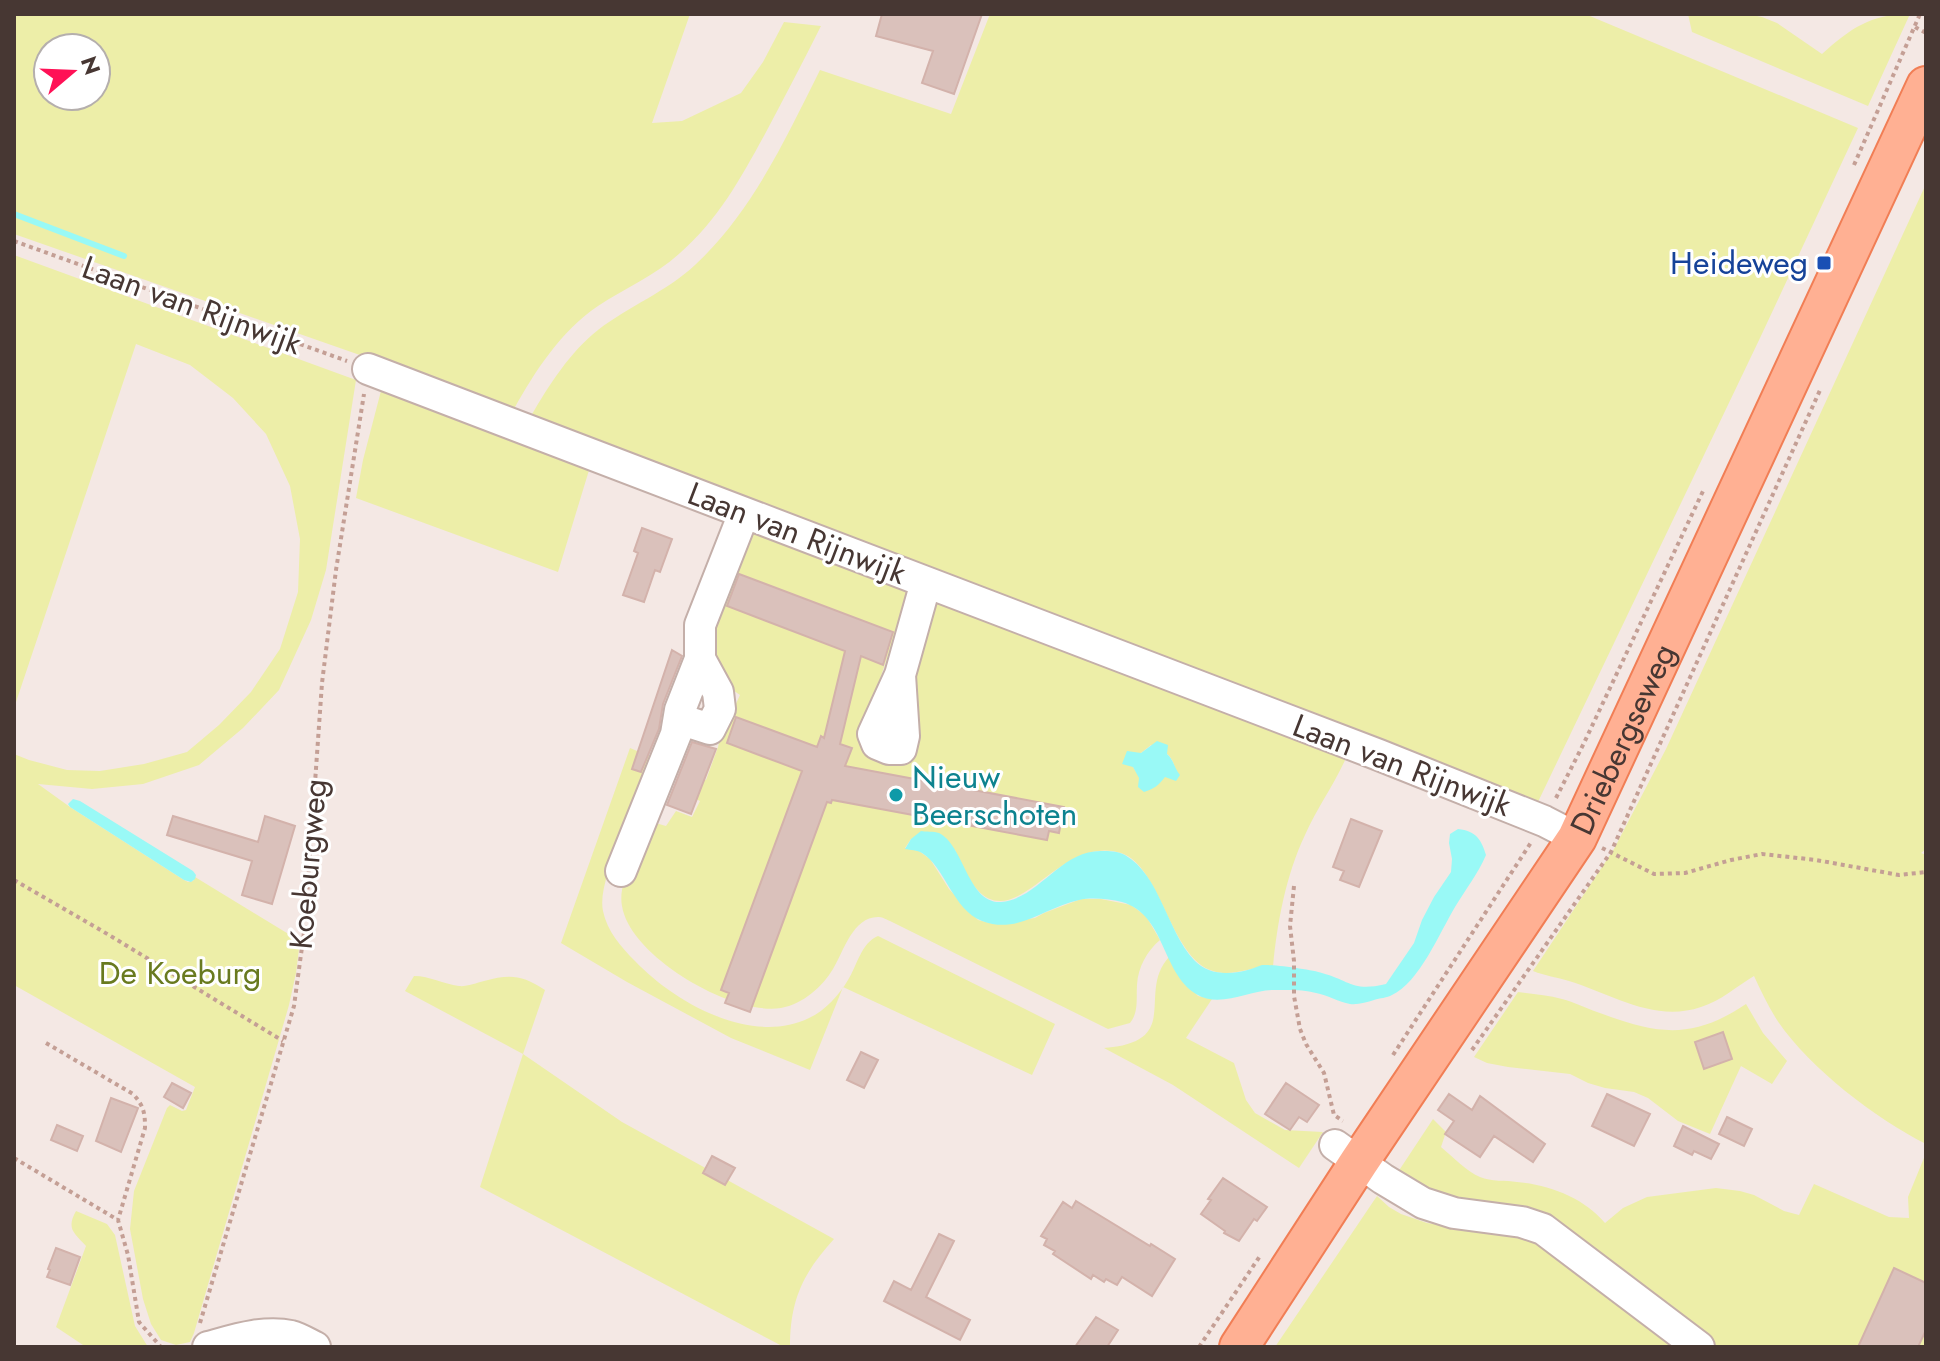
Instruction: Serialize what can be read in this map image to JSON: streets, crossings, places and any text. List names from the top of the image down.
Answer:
{
  "streets": {
    "main road": ["Driebergseweg"],
    "street": ["Laan van Rijnwijk"],
    "path": ["Koeburgweg"]
  },
  "crossings": [
    ["Laan van Rijnwijk", "Driebergseweg"],
    ["Laan van Rijnwijk", "Koeburgweg"]
  ],
  "parks": ["De Koeburg"],
  "places": {
    "transit": ["Heideweg"],
    "other": ["Nieuw Beerschoten"]
  },
  "north": "right"
}
